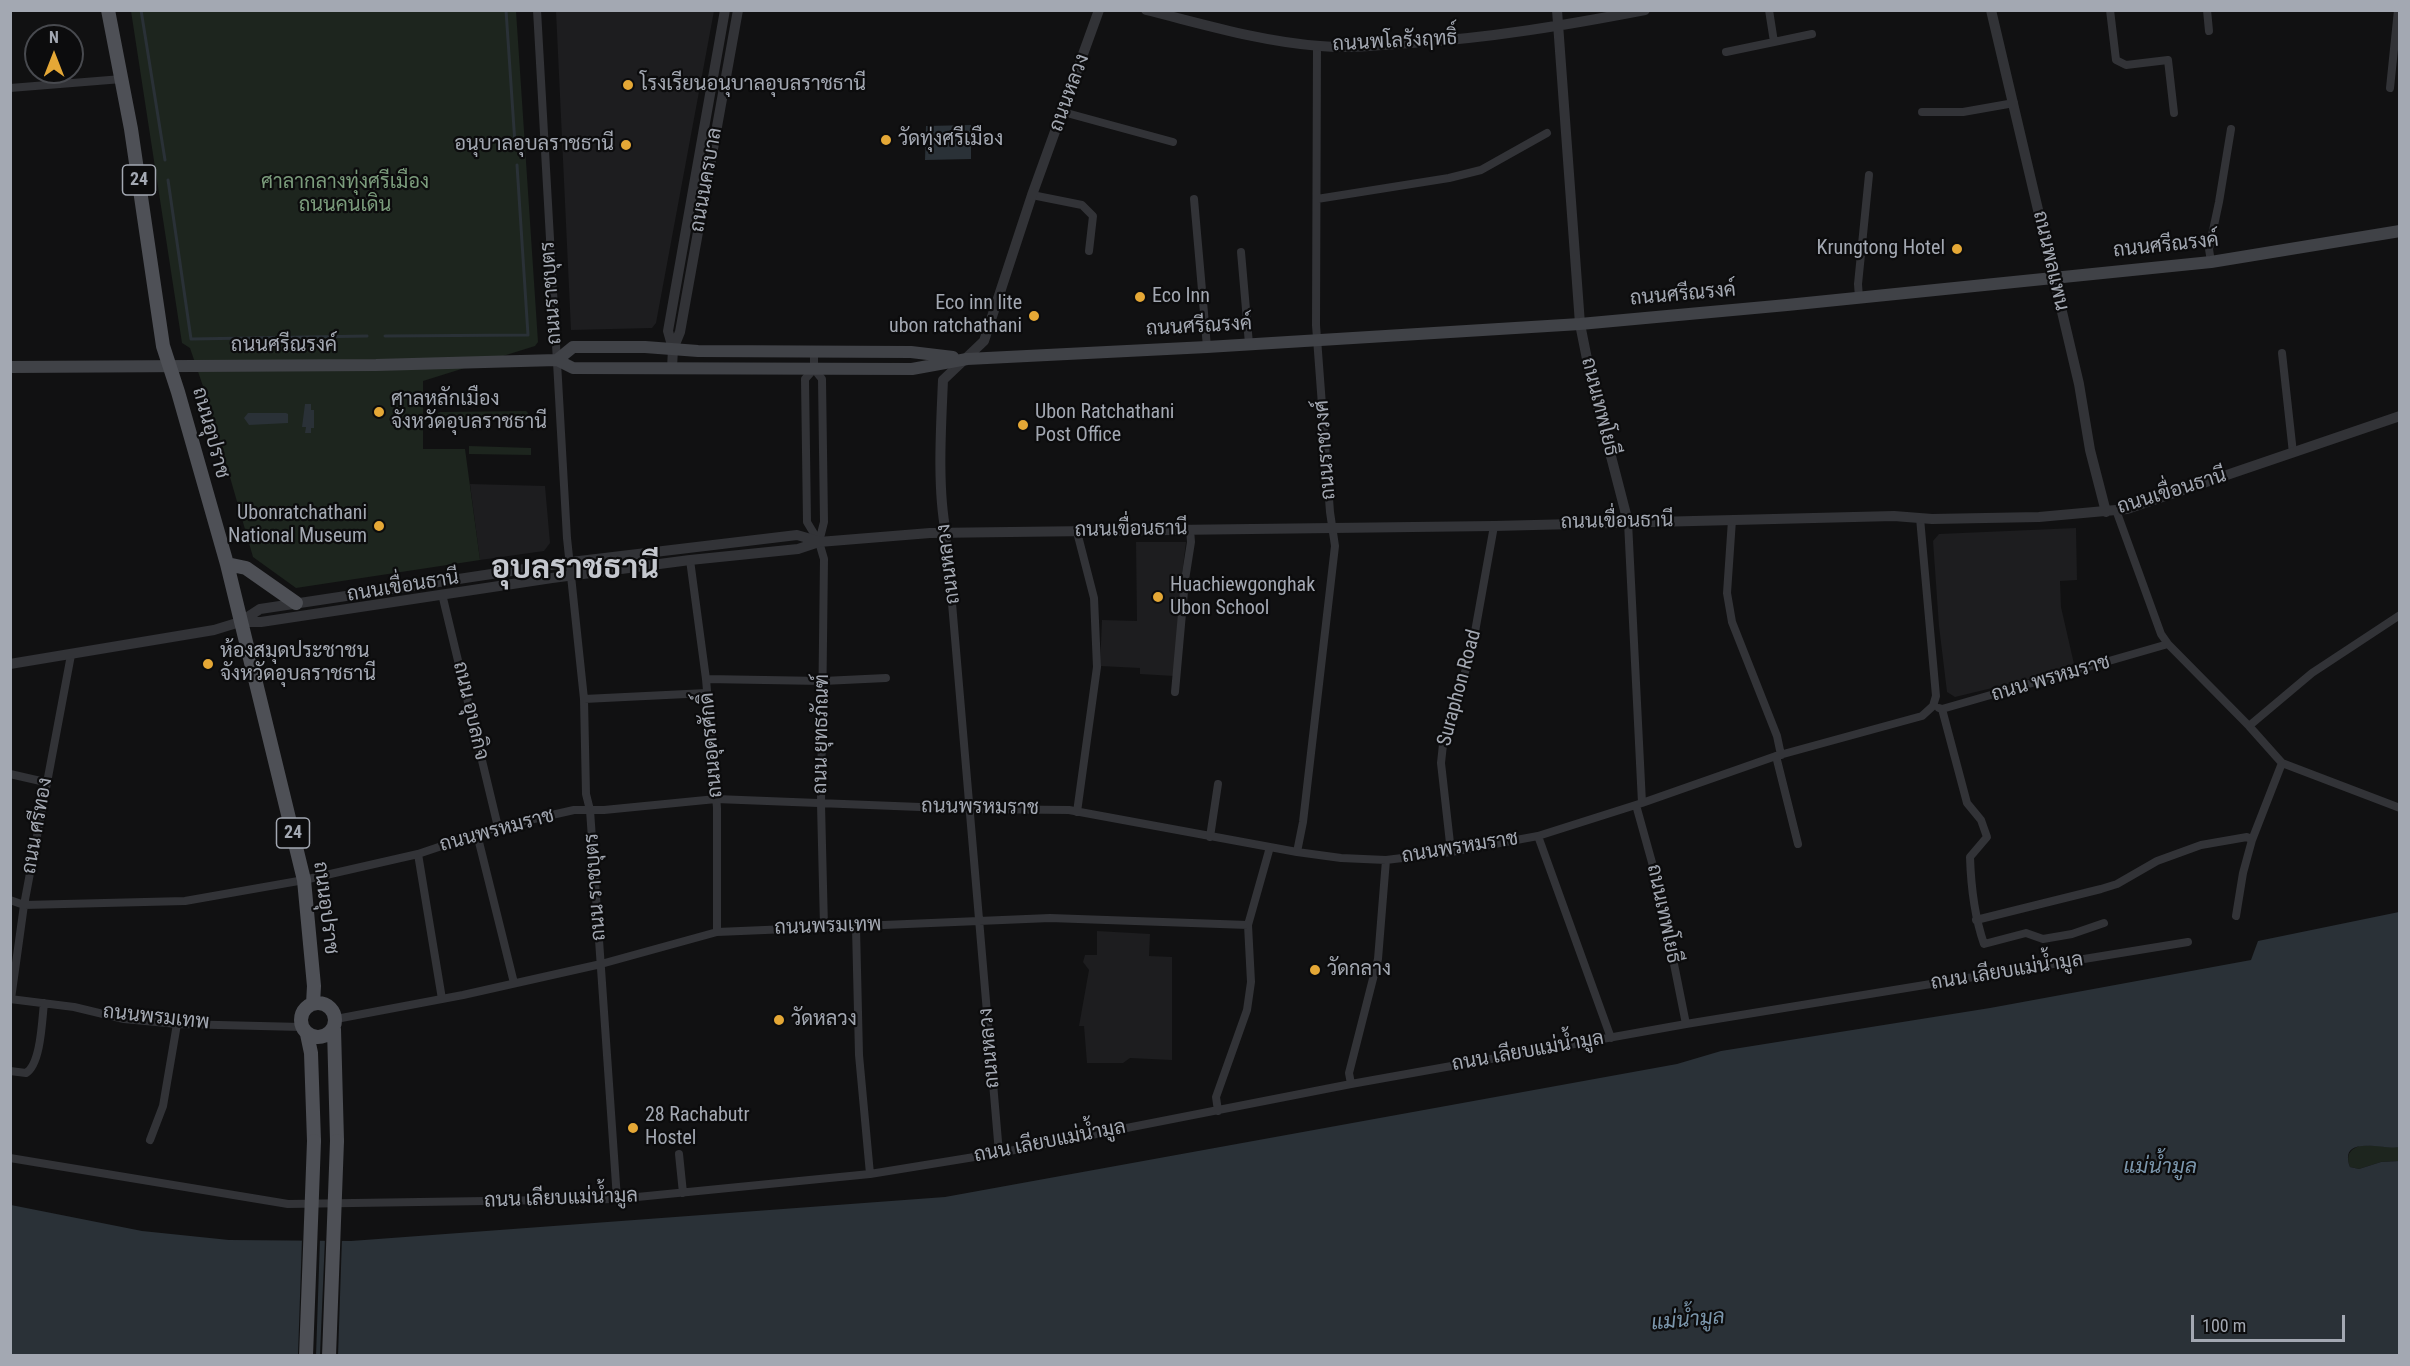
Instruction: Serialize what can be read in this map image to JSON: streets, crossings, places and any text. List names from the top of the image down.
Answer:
{
  "streets": {
    "main road": ["24", "ถนนศรีณรงค์", "ถนนอุปราช"],
    "street": [
      "ถนนพโลรังฤทธิ์",
      "ถนนหลวง",
      "ถนนนครบาล",
      "ถนนพลแพน",
      "ถนนราชบุตร",
      "ถนนเทพโยธี",
      "ถนนราชวงศ์",
      "ถนนเขื่อนธานี",
      "ถนน พรหมราช",
      "Suraphon Road",
      "ถนน อุบลกิจ",
      "ถนน ยุทธภัณฑ์",
      "ถนนอุดรศักดิ์",
      "ถนนพรหมราช",
      "ถนน ศรีทอง",
      "ถนน ราชบุตร",
      "ถนนพรมเทพ",
      "ถนน เลียบแม่น้ำมูล"
    ]
  },
  "crossings": [
    ["ถนนพโลรังฤทธิ์", "ถนนเทพโยธี"],
    ["ถนนพโลรังฤทธิ์", "ถนนราชวงศ์"],
    ["ถนนหลวง", "ถนนศรีณรงค์"],
    ["ถนนหลวง", "ถนนเขื่อนธานี"],
    ["ถนนหลวง", "ถนนพรหมราช"],
    ["ถนนหลวง", "ถนนพรมเทพ"],
    ["ถนนหลวง", "ถนน เลียบแม่น้ำมูล"],
    ["24", "ถนนอุปราช"],
    ["24", "ถนนพรมเทพ"],
    ["ถนนนครบาล", "ถนนศรีณรงค์"],
    ["ถนนศรีณรงค์", "ถนนพลแพน"],
    ["ถนนศรีณรงค์", "ถนนราชบุตร"],
    ["ถนนศรีณรงค์", "ถนนเทพโยธี"],
    ["ถนนศรีณรงค์", "ถนนอุปราช"],
    ["ถนนศรีณรงค์", "ถนนราชวงศ์"],
    ["ถนนพลแพน", "ถนนเขื่อนธานี"],
    ["ถนนราชบุตร", "ถนนเขื่อนธานี"],
    ["ถนนราชบุตร", "ถนน ราชบุตร"],
    ["ถนนเทพโยธี", "ถนนเขื่อนธานี"],
    ["ถนนเทพโยธี", "ถนนพรหมราช"],
    ["ถนนเทพโยธี", "ถนน เลียบแม่น้ำมูล"],
    ["ถนนอุปราช", "ถนนเขื่อนธานี"],
    ["ถนนอุปราช", "ถนนพรหมราช"],
    ["ถนนอุปราช", "ถนนพรมเทพ"],
    ["ถนนราชวงศ์", "ถนนเขื่อนธานี"],
    ["ถนนราชวงศ์", "ถนนพรหมราช"],
    ["ถนนเขื่อนธานี", "Suraphon Road"],
    ["ถนนเขื่อนธานี", "ถนน อุบลกิจ"],
    ["ถนนเขื่อนธานี", "ถนน ยุทธภัณฑ์"],
    ["ถนนเขื่อนธานี", "ถนนอุดรศักดิ์"],
    ["ถนนเขื่อนธานี", "ถนน ศรีทอง"],
    ["ถนนเขื่อนธานี", "ถนน ราชบุตร"],
    ["Suraphon Road", "ถนนพรหมราช"],
    ["ถนน อุบลกิจ", "ถนนพรหมราช"],
    ["ถนน ยุทธภัณฑ์", "ถนนพรหมราช"],
    ["ถนน ยุทธภัณฑ์", "ถนนพรมเทพ"],
    ["ถนนอุดรศักดิ์", "ถนนพรหมราช"],
    ["ถนนอุดรศักดิ์", "ถนนพรมเทพ"],
    ["ถนนพรหมราช", "ถนน ศรีทอง"],
    ["ถนนพรหมราช", "ถนน ราชบุตร"],
    ["ถนน ศรีทอง", "ถนนพรมเทพ"],
    ["ถนน ราชบุตร", "ถนนพรมเทพ"],
    ["ถนน ราชบุตร", "ถนน เลียบแม่น้ำมูล"]
  ],
  "districts": ["อุบลราชธานี"],
  "water": ["แม่น้ำมูล"],
  "parks": ["ศาลากลางทุ่งศรีเมือง ถนนคนเดิน"],
  "places": [
    "โรงเรียนอนุบาลอุบลราชธานี",
    "วัดทุ่งศรีเมือง",
    "อนุบาลอุบลราชธานี",
    "Krungtong Hotel",
    "Eco Inn",
    "Eco inn lite ubon ratchathani",
    "ศาลหลักเมือง จังหวัดอุบลราชธานี",
    "Ubon Ratchathani Post Office",
    "Ubonratchathani National Museum",
    "Huachiewgonghak Ubon School",
    "ห้องสมุดประชาชน จังหวัดอุบลราชธานี",
    "วัดกลาง",
    "วัดหลวง",
    "28 Rachabutr Hostel"
  ],
  "scale_bar": "100 m",
  "north": "top"
}
